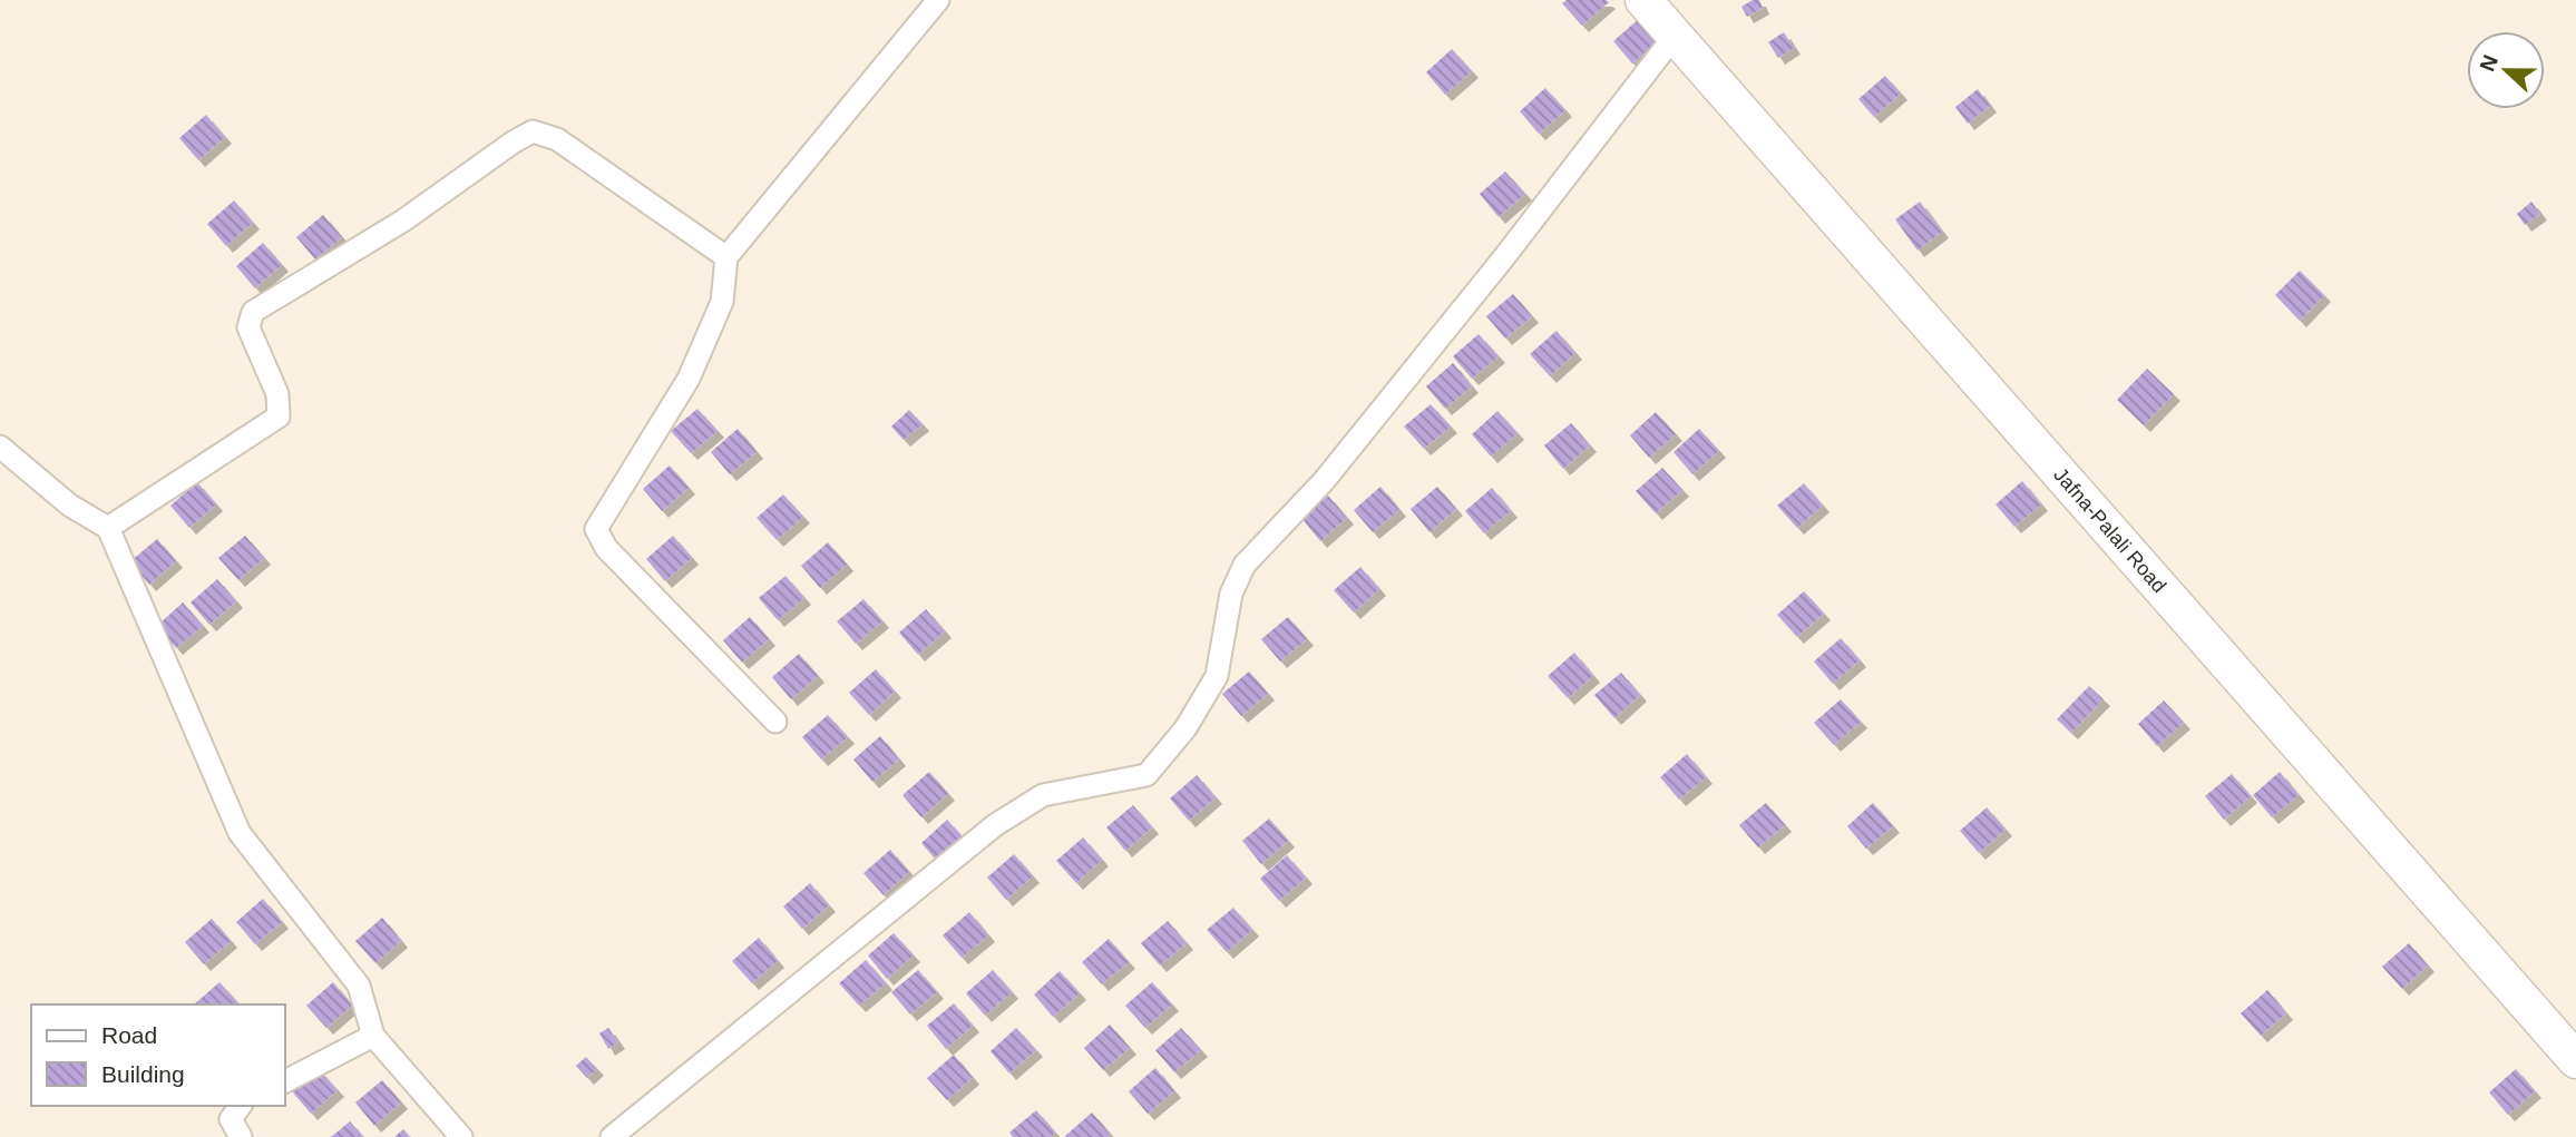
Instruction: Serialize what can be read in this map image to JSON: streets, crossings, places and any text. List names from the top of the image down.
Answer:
{
  "streets": {
    "main road": ["Jafna-Palali Road"]
  },
  "legend": ["Road", "Building"],
  "north": "left"
}
